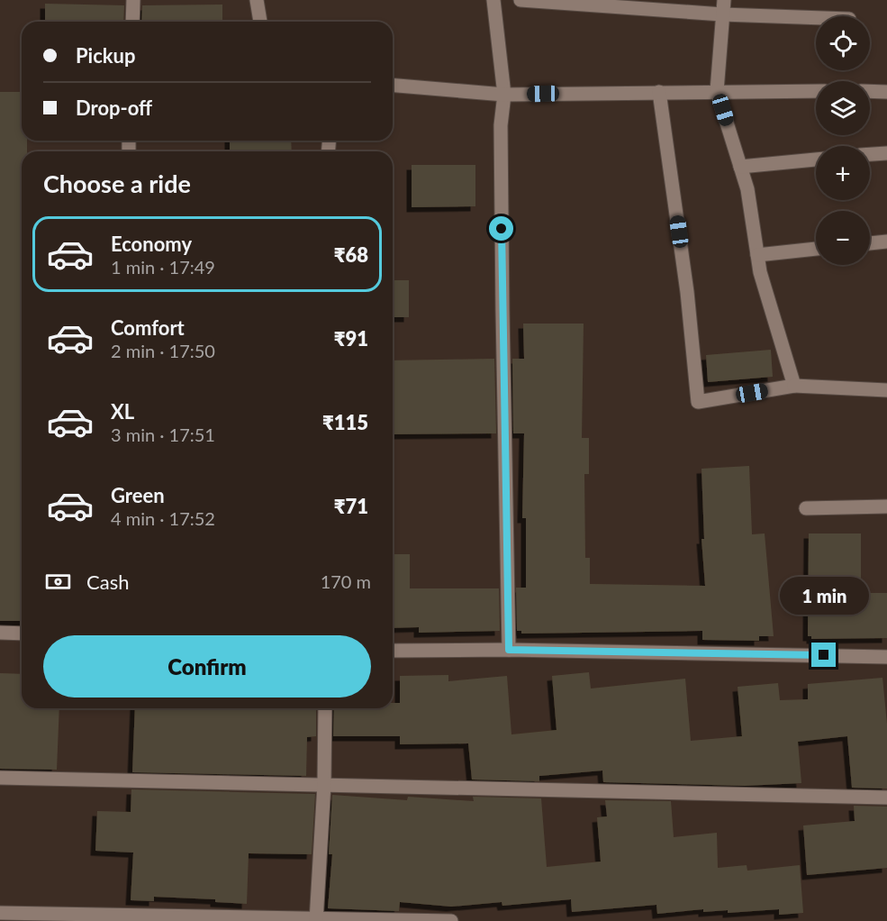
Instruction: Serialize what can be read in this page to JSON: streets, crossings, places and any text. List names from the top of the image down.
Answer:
{
  "page": {
    "map_buttons": ["+", "−"],
    "banner": ["Pickup", "Drop-off"],
    "heading": "Choose a ride",
    "list": [
      {
        "name": "Economy",
        "note": "1 min · 17:49",
        "value": "₹68"
      },
      {
        "name": "Comfort",
        "note": "2 min · 17:50",
        "value": "₹91"
      },
      {
        "name": "XL",
        "note": "3 min · 17:51",
        "value": "₹115"
      },
      {
        "name": "Green",
        "note": "4 min · 17:52",
        "value": "₹71"
      }
    ],
    "pay": ["Cash", "170 m"],
    "bubble": "1 min",
    "buttons": "Confirm"
  }
}
